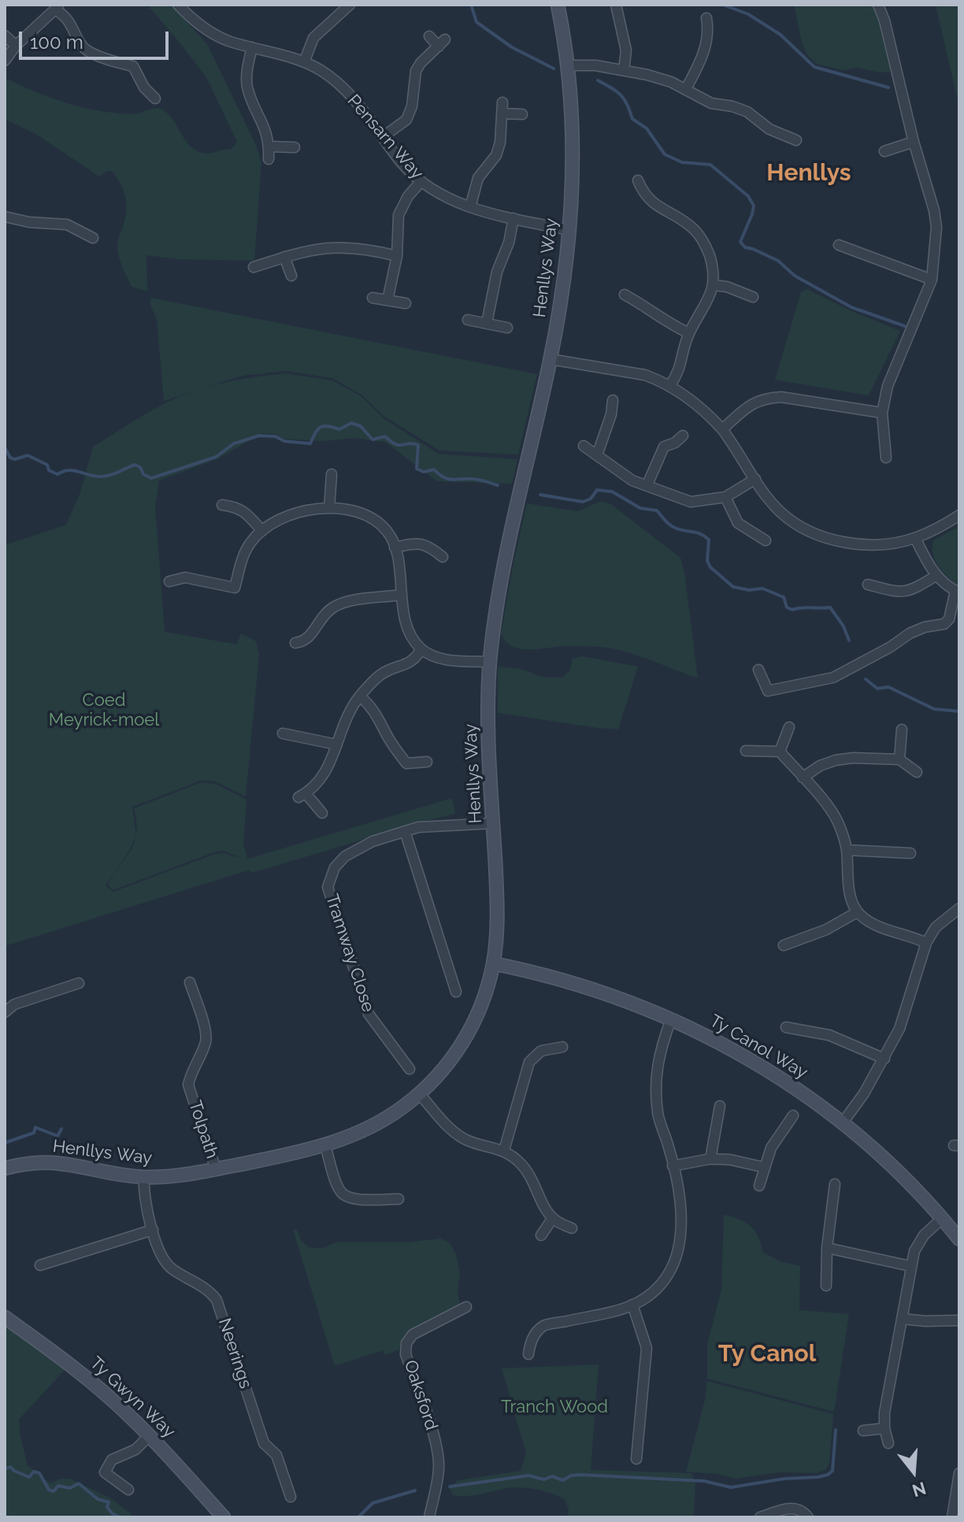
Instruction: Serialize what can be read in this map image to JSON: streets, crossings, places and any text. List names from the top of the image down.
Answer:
{
  "streets": {
    "street": [
      "Pensarn Way",
      "Henllys Way",
      "Tramway Close",
      "Ty Canol Way",
      "Tolpath",
      "Neerings",
      "Oaksford",
      "Ty Gwyn Way"
    ]
  },
  "crossings": [
    ["Pensarn Way", "Henllys Way"],
    ["Henllys Way", "Tramway Close"],
    ["Henllys Way", "Ty Canol Way"],
    ["Henllys Way", "Tolpath"],
    ["Henllys Way", "Neerings"]
  ],
  "districts": ["Henllys", "Ty Canol"],
  "parks": ["Coed Meyrick-moel", "Tranch Wood"],
  "scale_bar": "100 m",
  "north": "bottom"
}
